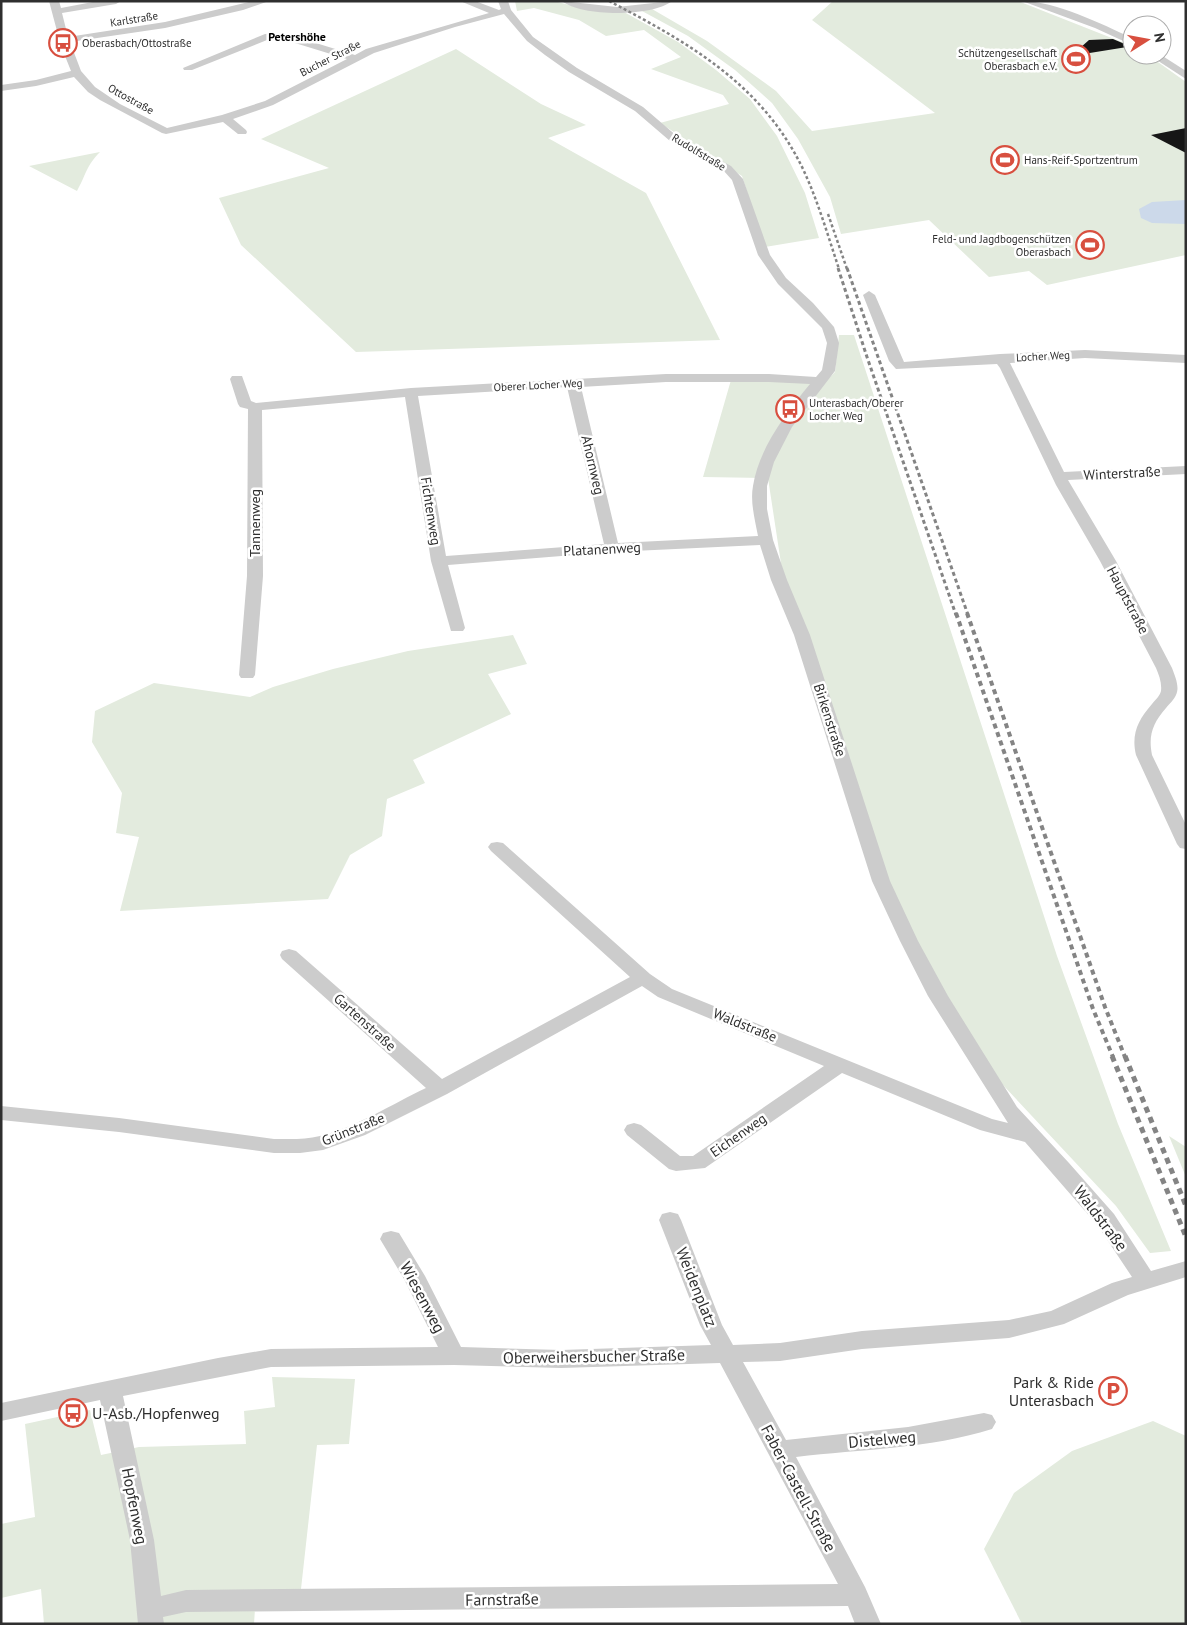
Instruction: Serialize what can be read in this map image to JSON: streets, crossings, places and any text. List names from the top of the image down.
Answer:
{
  "streets": {
    "street": [
      "Karlstraße",
      "Bucher Straße",
      "Ottostraße",
      "Rudolfstraße",
      "Locher Weg",
      "Oberer Locher Weg",
      "Ahornweg",
      "Winterstraße",
      "Fichtenweg",
      "Tannenweg",
      "Platanenweg",
      "Hauptstraße",
      "Birkenstraße",
      "Gartenstraße",
      "Waldstraße",
      "Grünstraße",
      "Eichenweg",
      "Weidenplatz",
      "Wiesenweg",
      "Oberweihersbucher Straße",
      "Distelweg",
      "Faber-Castell-Straße",
      "Hopfenweg",
      "Farnstraße"
    ]
  },
  "crossings": [
    ["Karlstraße", "Ottostraße"],
    ["Bucher Straße", "Ottostraße"],
    ["Bucher Straße", "Rudolfstraße"],
    ["Rudolfstraße", "Oberer Locher Weg"],
    ["Rudolfstraße", "Birkenstraße"],
    ["Locher Weg", "Hauptstraße"],
    ["Oberer Locher Weg", "Ahornweg"],
    ["Oberer Locher Weg", "Fichtenweg"],
    ["Oberer Locher Weg", "Tannenweg"],
    ["Oberer Locher Weg", "Birkenstraße"],
    ["Ahornweg", "Platanenweg"],
    ["Winterstraße", "Hauptstraße"],
    ["Fichtenweg", "Platanenweg"],
    ["Platanenweg", "Birkenstraße"],
    ["Birkenstraße", "Waldstraße"],
    ["Gartenstraße", "Grünstraße"],
    ["Waldstraße", "Grünstraße"],
    ["Waldstraße", "Eichenweg"],
    ["Waldstraße", "Oberweihersbucher Straße"],
    ["Weidenplatz", "Oberweihersbucher Straße"],
    ["Weidenplatz", "Faber-Castell-Straße"],
    ["Wiesenweg", "Oberweihersbucher Straße"],
    ["Oberweihersbucher Straße", "Faber-Castell-Straße"],
    ["Oberweihersbucher Straße", "Hopfenweg"],
    ["Distelweg", "Faber-Castell-Straße"],
    ["Faber-Castell-Straße", "Farnstraße"],
    ["Hopfenweg", "Farnstraße"]
  ],
  "districts": ["Petershöhe"],
  "places": {
    "bus stop": ["Oberasbach/Ottostraße", "Unterasbach/Oberer Locher Weg", "U-Asb./Hopfenweg"],
    "sports": ["Schützengesellschaft Oberasbach e.V.", "Hans-Reif-Sportzentrum", "Feld- und Jagdbogenschützen Oberasbach"],
    "parking": ["Park & Ride Unterasbach"]
  },
  "north": "right"
}
